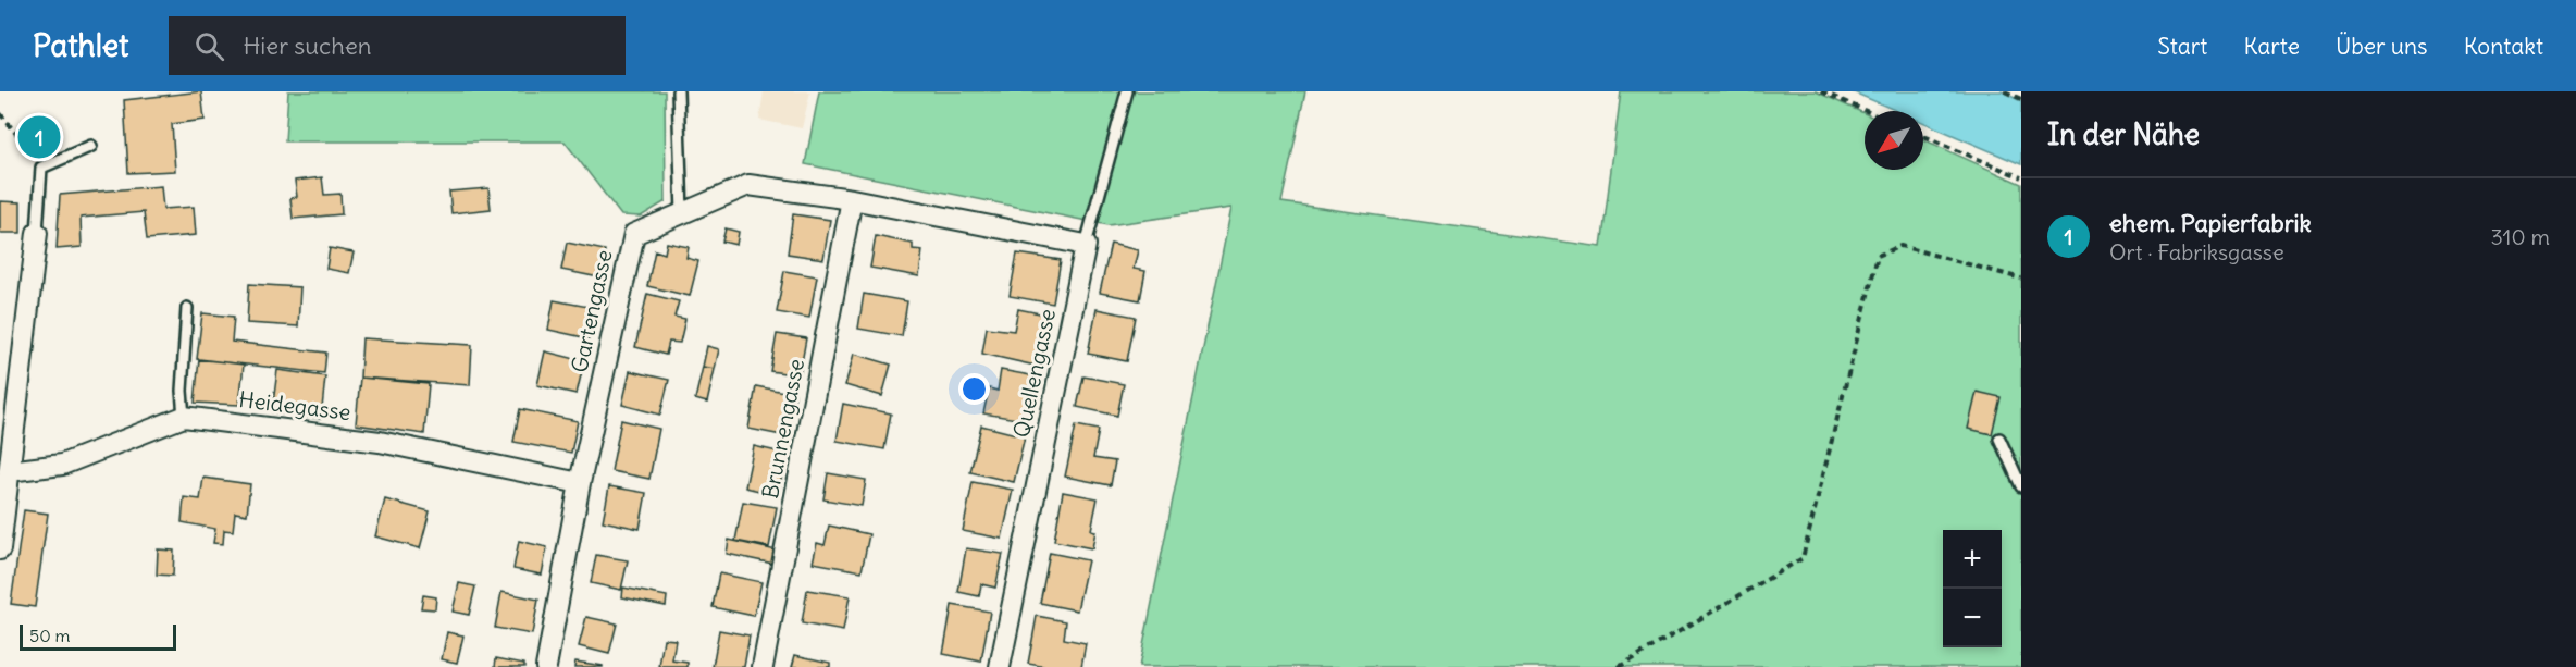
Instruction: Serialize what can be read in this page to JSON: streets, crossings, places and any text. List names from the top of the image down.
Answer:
{
  "streets": {
    "street": [
      "Gartengasse",
      "Quellengasse",
      "Heidegasse",
      "Brunnengasse"
    ]
  },
  "crossings": [
    ["Gartengasse", "Quellengasse"],
    ["Gartengasse", "Heidegasse"],
    ["Gartengasse", "Brunnengasse"]
  ],
  "scale_bar": "50 m",
  "north": "bottom left",
  "page": {
    "header": "Pathlet",
    "search": "Hier suchen",
    "nav": [
      "Start",
      "Karte",
      "Über uns",
      "Kontakt"
    ],
    "heading": "In der Nähe",
    "pins": "1",
    "list": [
      {
        "mark": "1",
        "name": "ehem. Papierfabrik",
        "note": "Ort · Fabriksgasse",
        "value": "310 m"
      }
    ],
    "map_buttons": ["+", "−"],
    "scale": "50 m"
  }
}
